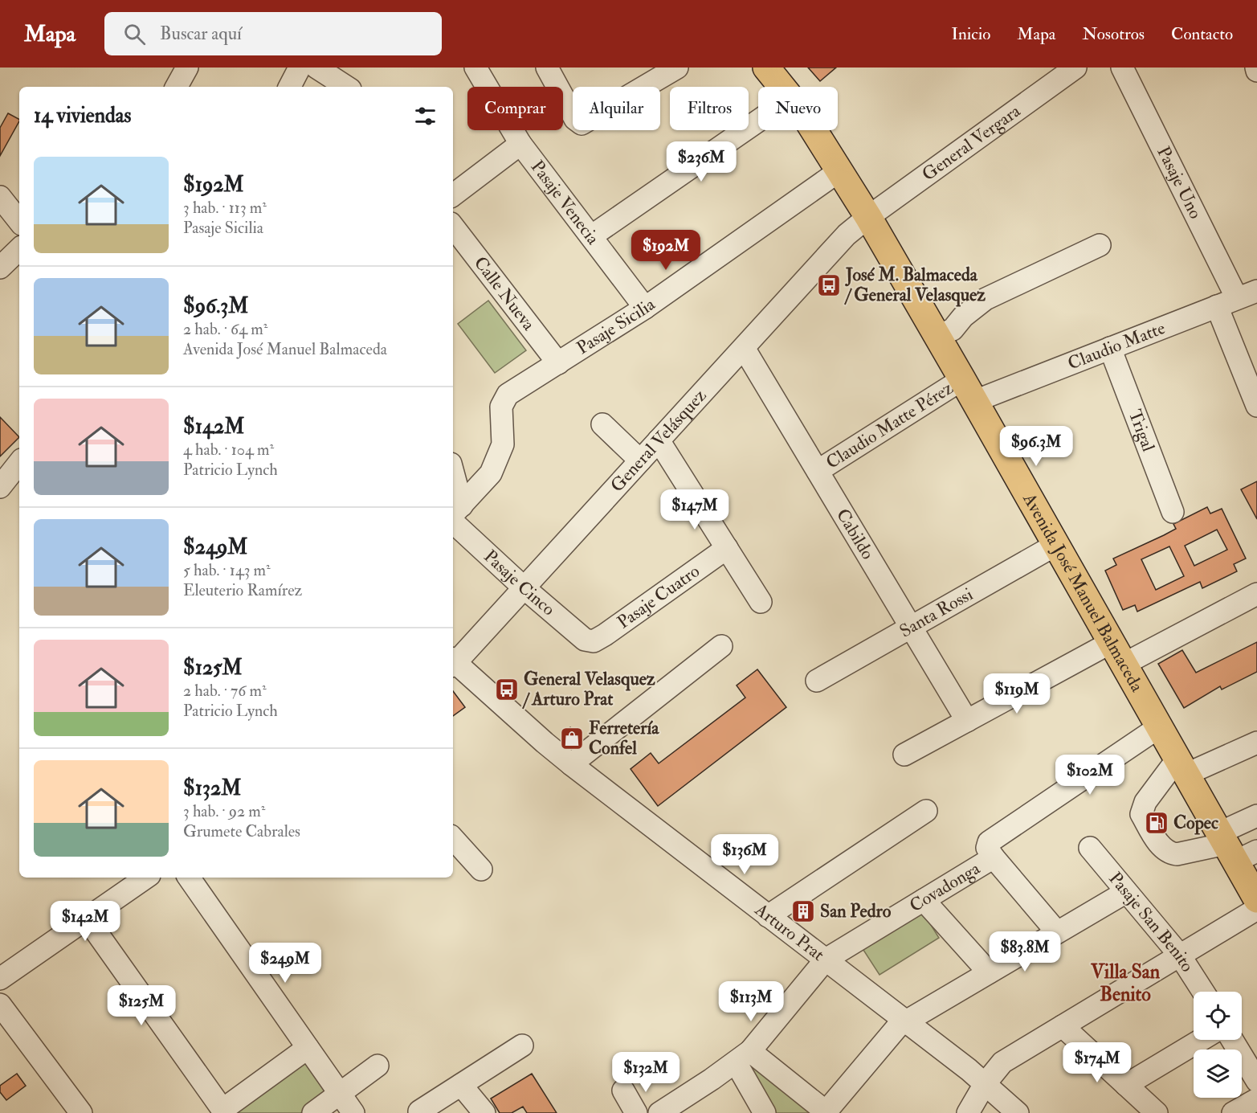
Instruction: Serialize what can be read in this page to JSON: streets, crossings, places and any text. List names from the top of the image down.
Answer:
{
  "streets": {
    "main road": ["Avenida José Manuel Balmaceda"],
    "street": [
      "General Vergara",
      "Pasaje Uno",
      "Pasaje Venecia",
      "Calle Nueva",
      "Pasaje Sicilia",
      "Claudio Matte",
      "Claudio Matte Pérez",
      "Trigal",
      "General Velásquez",
      "Cabildo",
      "Pasaje Cinco",
      "Pasaje Cuatro",
      "Santa Rossi",
      "Covadonga",
      "Pasaje San Benito",
      "Arturo Prat"
    ]
  },
  "crossings": [
    ["General Vergara", "General Velásquez"],
    ["General Vergara", "Avenida José Manuel Balmaceda"],
    ["Pasaje Uno", "Claudio Matte"],
    ["Pasaje Venecia", "Pasaje Sicilia"],
    ["Calle Nueva", "Pasaje Sicilia"],
    ["Pasaje Sicilia", "Pasaje Cinco"],
    ["Pasaje Sicilia", "Avenida José Manuel Balmaceda"],
    ["Claudio Matte", "Claudio Matte Pérez"],
    ["Claudio Matte", "Trigal"],
    ["Claudio Matte", "Avenida José Manuel Balmaceda"],
    ["Claudio Matte Pérez", "Cabildo"],
    ["Claudio Matte Pérez", "Avenida José Manuel Balmaceda"],
    ["General Velásquez", "Cabildo"],
    ["General Velásquez", "Pasaje Cinco"],
    ["General Velásquez", "Avenida José Manuel Balmaceda"],
    ["Cabildo", "Santa Rossi"],
    ["Pasaje Cinco", "Pasaje Cuatro"],
    ["Avenida José Manuel Balmaceda", "Santa Rossi"],
    ["Avenida José Manuel Balmaceda", "Covadonga"],
    ["Covadonga", "Arturo Prat"]
  ],
  "districts": ["Villa San Benito"],
  "places": {
    "bus stop": ["José M. Balmaceda / General Velasquez", "General Velasquez / Arturo Prat"],
    "shop": ["Ferretería Confel"],
    "fuel station": ["Copec"],
    "building": ["San Pedro"]
  },
  "page": {
    "header": "Mapa",
    "search": "Buscar aquí",
    "nav": [
      "Inicio",
      "Mapa",
      "Nosotros",
      "Contacto"
    ],
    "chip": [
      "Comprar",
      "Alquilar",
      "Filtros",
      "Nuevo"
    ],
    "heading": "14 viviendas",
    "price": [
      "$236M",
      "$192M",
      "$96.3M",
      "$147M",
      "$119M",
      "$102M",
      "$136M",
      "$142M",
      "$83.8M",
      "$249M",
      "$113M",
      "$125M",
      "$174M",
      "$132M"
    ],
    "list": [
      {
        "name": "$192M",
        "note": "3 hab. · 113 m² · Pasaje Sicilia"
      },
      {
        "name": "$96.3M",
        "note": "2 hab. · 64 m² · Avenida José Manuel Balmaceda"
      },
      {
        "name": "$142M",
        "note": "4 hab. · 104 m² · Patricio Lynch"
      },
      {
        "name": "$249M",
        "note": "5 hab. · 143 m² · Eleuterio Ramírez"
      },
      {
        "name": "$125M",
        "note": "2 hab. · 76 m² · Patricio Lynch"
      },
      {
        "name": "$132M",
        "note": "3 hab. · 92 m² · Grumete Cabrales"
      }
    ]
  }
}
